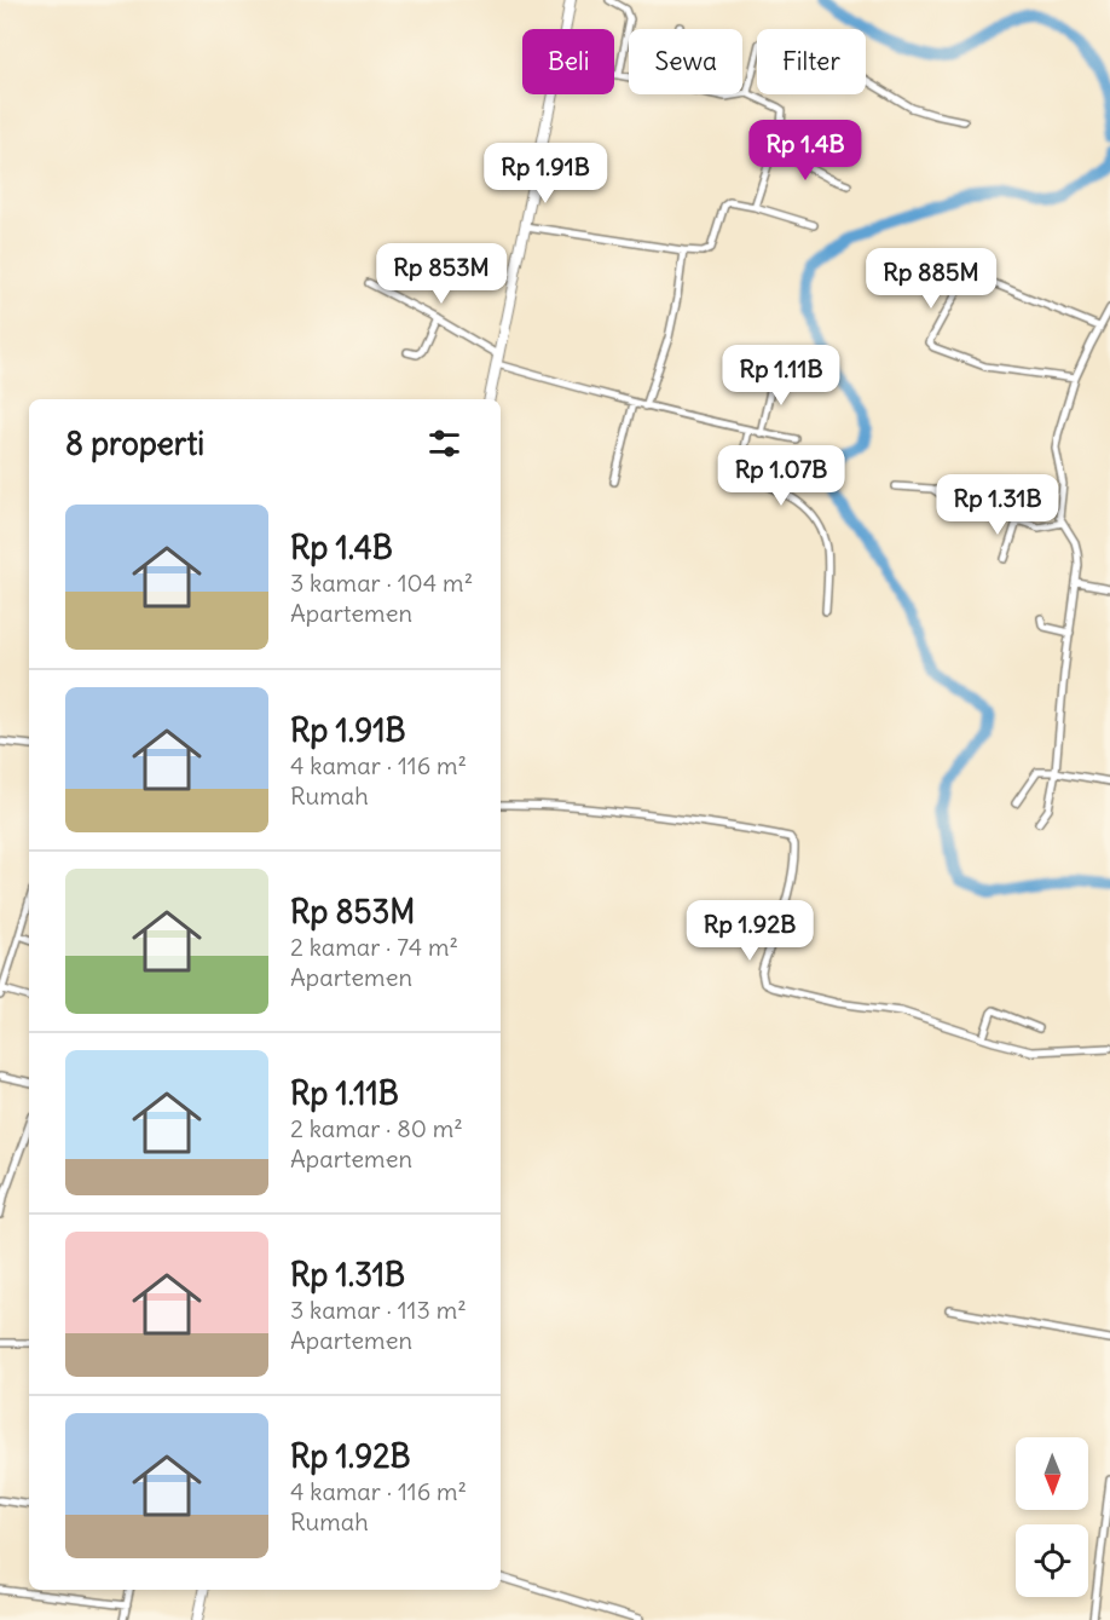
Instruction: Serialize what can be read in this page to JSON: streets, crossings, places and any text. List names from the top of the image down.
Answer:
{
  "north": "bottom",
  "page": {
    "chip": ["Beli", "Sewa", "Filter"],
    "price": [
      "Rp 1.4B",
      "Rp 1.91B",
      "Rp 853M",
      "Rp 885M",
      "Rp 1.11B",
      "Rp 1.07B",
      "Rp 1.31B",
      "Rp 1.92B"
    ],
    "heading": "8 properti",
    "list": [
      {
        "name": "Rp 1.4B",
        "note": "3 kamar · 104 m² · Apartemen"
      },
      {
        "name": "Rp 1.91B",
        "note": "4 kamar · 116 m² · Rumah"
      },
      {
        "name": "Rp 853M",
        "note": "2 kamar · 74 m² · Apartemen"
      },
      {
        "name": "Rp 1.11B",
        "note": "2 kamar · 80 m² · Apartemen"
      },
      {
        "name": "Rp 1.31B",
        "note": "3 kamar · 113 m² · Apartemen"
      },
      {
        "name": "Rp 1.92B",
        "note": "4 kamar · 116 m² · Rumah"
      }
    ]
  }
}
